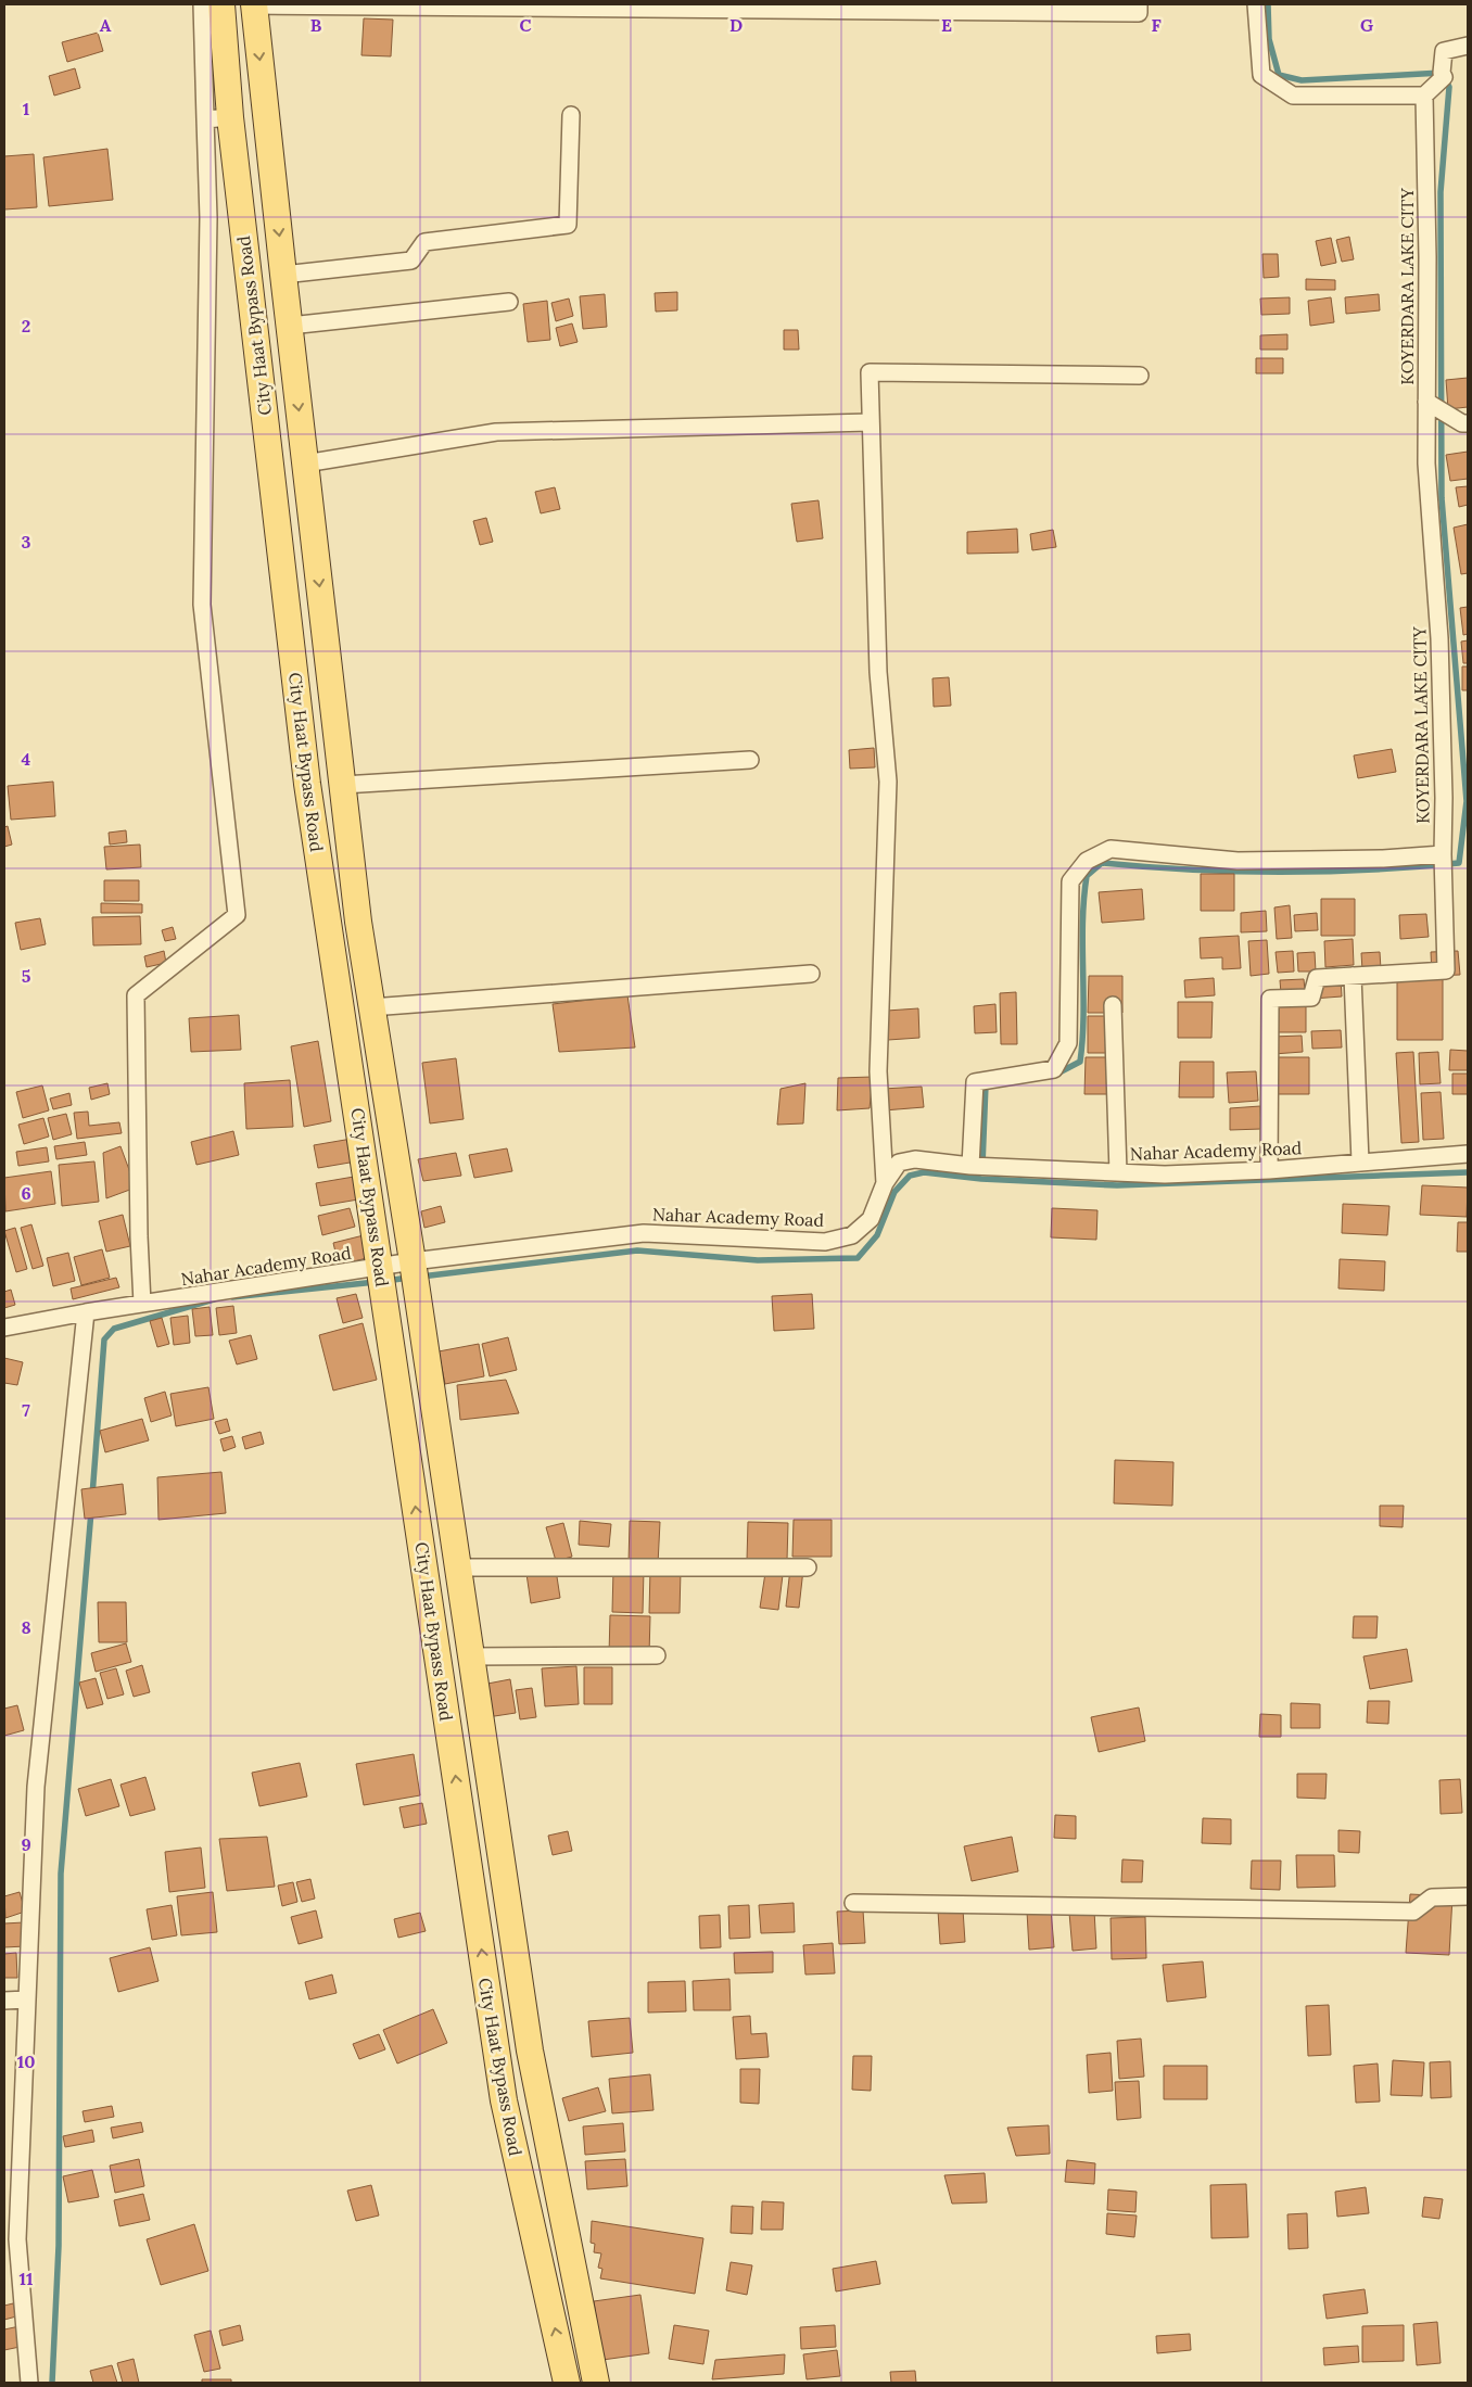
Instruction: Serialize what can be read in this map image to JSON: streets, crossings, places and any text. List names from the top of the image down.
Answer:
{
  "streets": {
    "main road": ["City Haat Bypass Road"],
    "street": ["KOYERDARA LAKE CITY", "Nahar Academy Road"]
  },
  "crossings": [
    ["City Haat Bypass Road", "Nahar Academy Road"]
  ],
  "grid": {
    "columns": [
      "A",
      "B",
      "C",
      "D",
      "E",
      "F",
      "G"
    ],
    "rows": [
      "1",
      "2",
      "3",
      "4",
      "5",
      "6",
      "7",
      "8",
      "9",
      "10",
      "11"
    ]
  }
}
